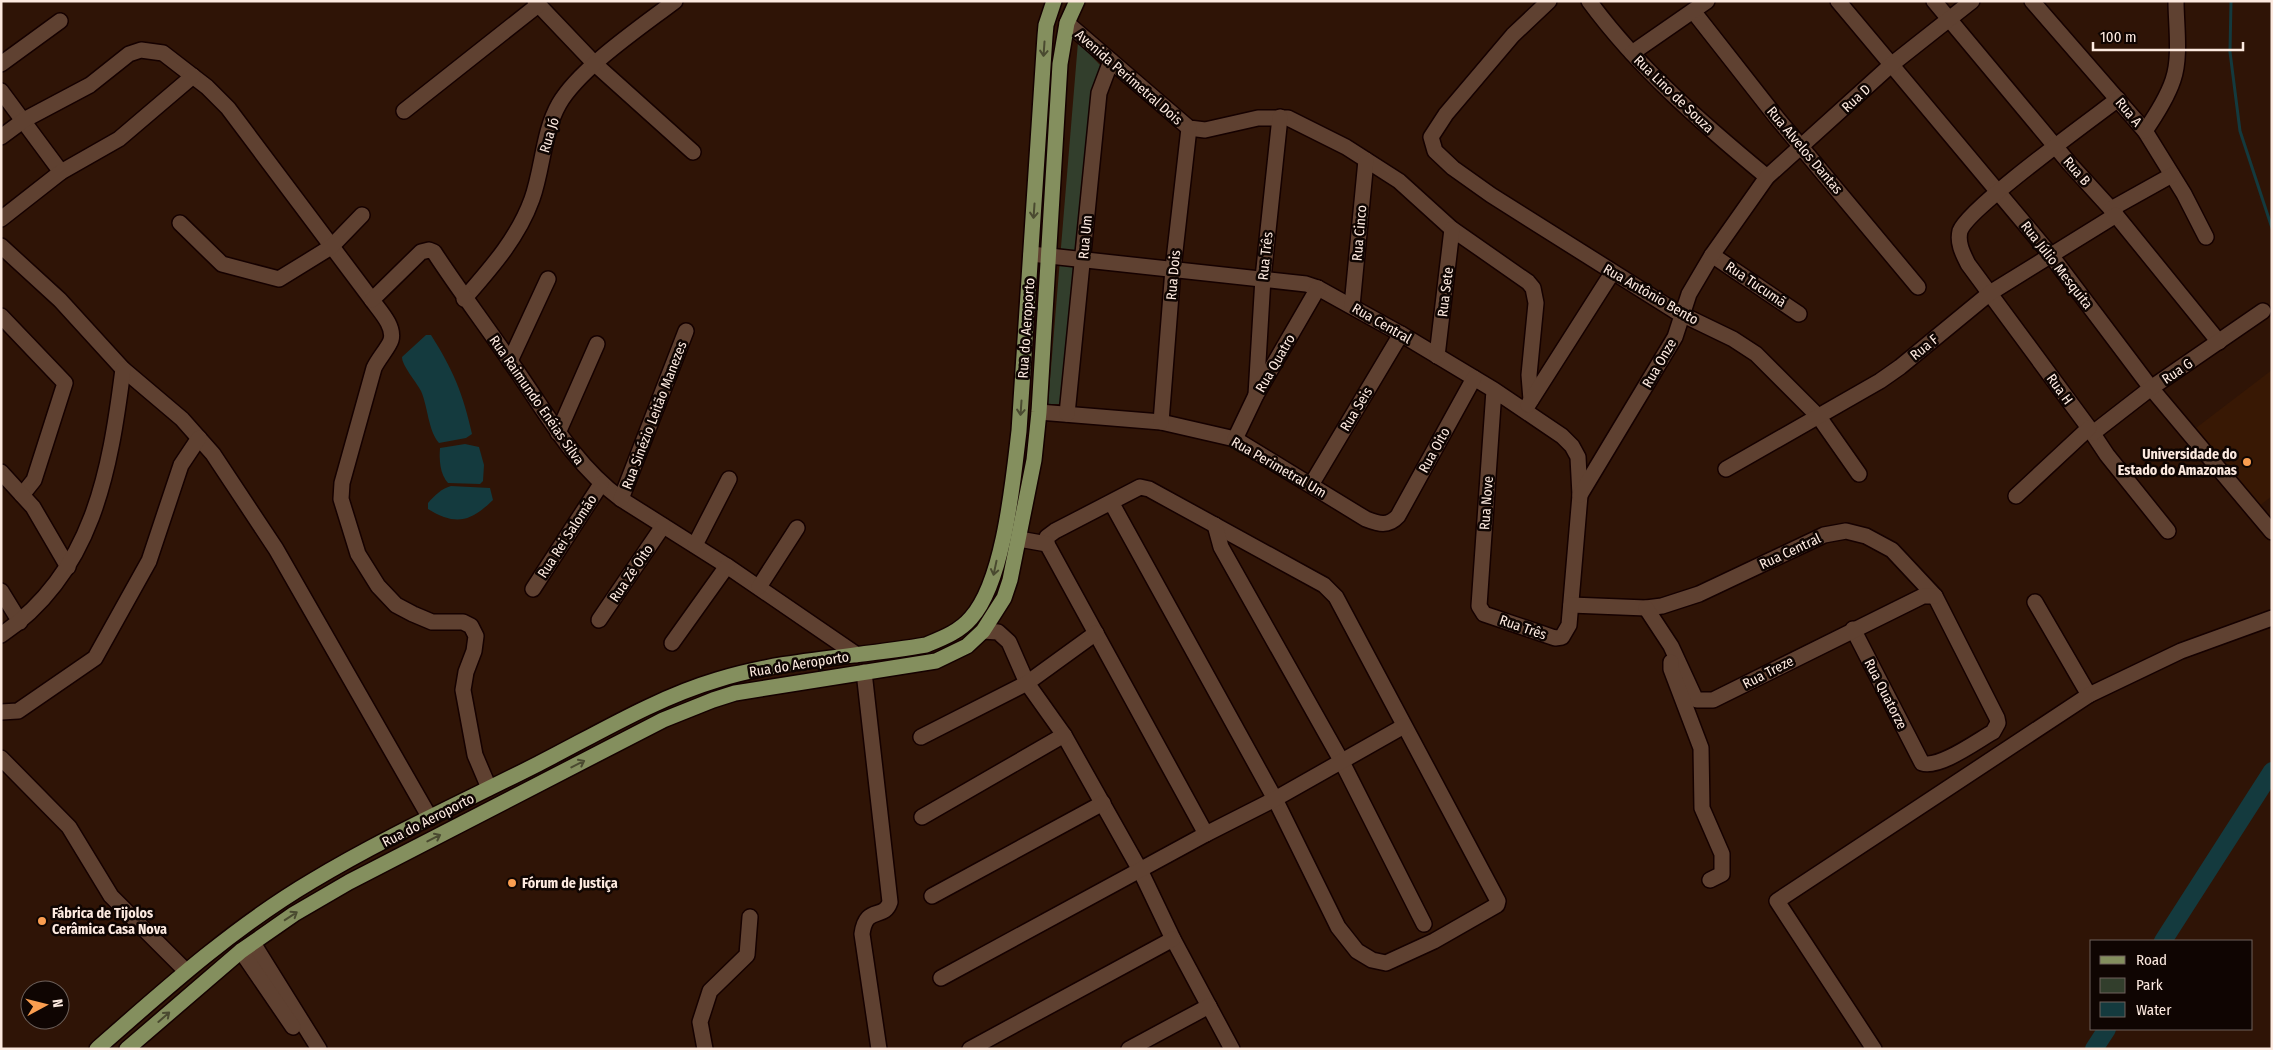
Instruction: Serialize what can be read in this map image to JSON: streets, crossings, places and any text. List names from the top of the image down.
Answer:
{
  "streets": {
    "main road": ["Rua do Aeroporto"],
    "street": [
      "Avenida Perimetral Dois",
      "Rua Lino de Souza",
      "Rua D",
      "Rua A",
      "Rua Jó",
      "Rua Alvelos Dantas",
      "Rua B",
      "Rua Cinco",
      "Rua Um",
      "Rua Três",
      "Rua Júlio Mesquita",
      "Rua Dois",
      "Rua Tucumã",
      "Rua Sete",
      "Rua Antônio Bento",
      "Rua Central",
      "Rua F",
      "Rua Quatro",
      "Rua Onze",
      "Rua G",
      "Rua H",
      "Rua Raimundo Enéias Silva",
      "Rua Seis",
      "Rua Sinézio Leitão Manezes",
      "Rua Oito",
      "Rua Perimetral Um",
      "Rua Nove",
      "Rua Rei Salomão",
      "Rua Zé Oito",
      "Rua Treze",
      "Rua Quatorze"
    ]
  },
  "crossings": [
    ["Avenida Perimetral Dois", "Rua Cinco"],
    ["Avenida Perimetral Dois", "Rua Um"],
    ["Avenida Perimetral Dois", "Rua Três"],
    ["Avenida Perimetral Dois", "Rua Dois"],
    ["Avenida Perimetral Dois", "Rua Sete"],
    ["Avenida Perimetral Dois", "Rua Central"],
    ["Avenida Perimetral Dois", "Rua do Aeroporto"],
    ["Rua Lino de Souza", "Rua D"],
    ["Rua D", "Rua Alvelos Dantas"],
    ["Rua D", "Rua B"],
    ["Rua D", "Rua Júlio Mesquita"],
    ["Rua D", "Rua Onze"],
    ["Rua A", "Rua F"],
    ["Rua Jó", "Rua Raimundo Enéias Silva"],
    ["Rua B", "Rua F"],
    ["Rua B", "Rua G"],
    ["Rua Cinco", "Rua Central"],
    ["Rua Um", "Rua Central"],
    ["Rua Um", "Rua Perimetral Um"],
    ["Rua Três", "Rua Central"],
    ["Rua Três", "Rua Quatro"],
    ["Rua Três", "Rua Nove"],
    ["Rua Júlio Mesquita", "Rua F"],
    ["Rua Júlio Mesquita", "Rua G"],
    ["Rua Júlio Mesquita", "Rua H"],
    ["Rua Dois", "Rua Central"],
    ["Rua Dois", "Rua Perimetral Um"],
    ["Rua Tucumã", "Rua Onze"],
    ["Rua Sete", "Rua Central"],
    ["Rua Antônio Bento", "Rua F"],
    ["Rua Antônio Bento", "Rua Onze"],
    ["Rua Central", "Rua do Aeroporto"],
    ["Rua Central", "Rua Quatro"],
    ["Rua Central", "Rua Onze"],
    ["Rua Central", "Rua Seis"],
    ["Rua Central", "Rua Oito"],
    ["Rua Central", "Rua Nove"],
    ["Rua Central", "Rua Treze"],
    ["Rua Central", "Rua Quatorze"],
    ["Rua do Aeroporto", "Rua Raimundo Enéias Silva"],
    ["Rua do Aeroporto", "Rua Perimetral Um"],
    ["Rua F", "Rua H"],
    ["Rua Quatro", "Rua Perimetral Um"],
    ["Rua G", "Rua H"],
    ["Rua Raimundo Enéias Silva", "Rua Sinézio Leitão Manezes"],
    ["Rua Raimundo Enéias Silva", "Rua Rei Salomão"],
    ["Rua Raimundo Enéias Silva", "Rua Zé Oito"],
    ["Rua Seis", "Rua Perimetral Um"],
    ["Rua Oito", "Rua Perimetral Um"],
    ["Rua Treze", "Rua Quatorze"]
  ],
  "places": ["Universidade do Estado do Amazonas", "Fórum de Justiça", "Fábrica de Tijolos Cerâmica Casa Nova"],
  "legend": ["Road", "Park", "Water"],
  "scale_bar": "100 m",
  "north": "right"
}
